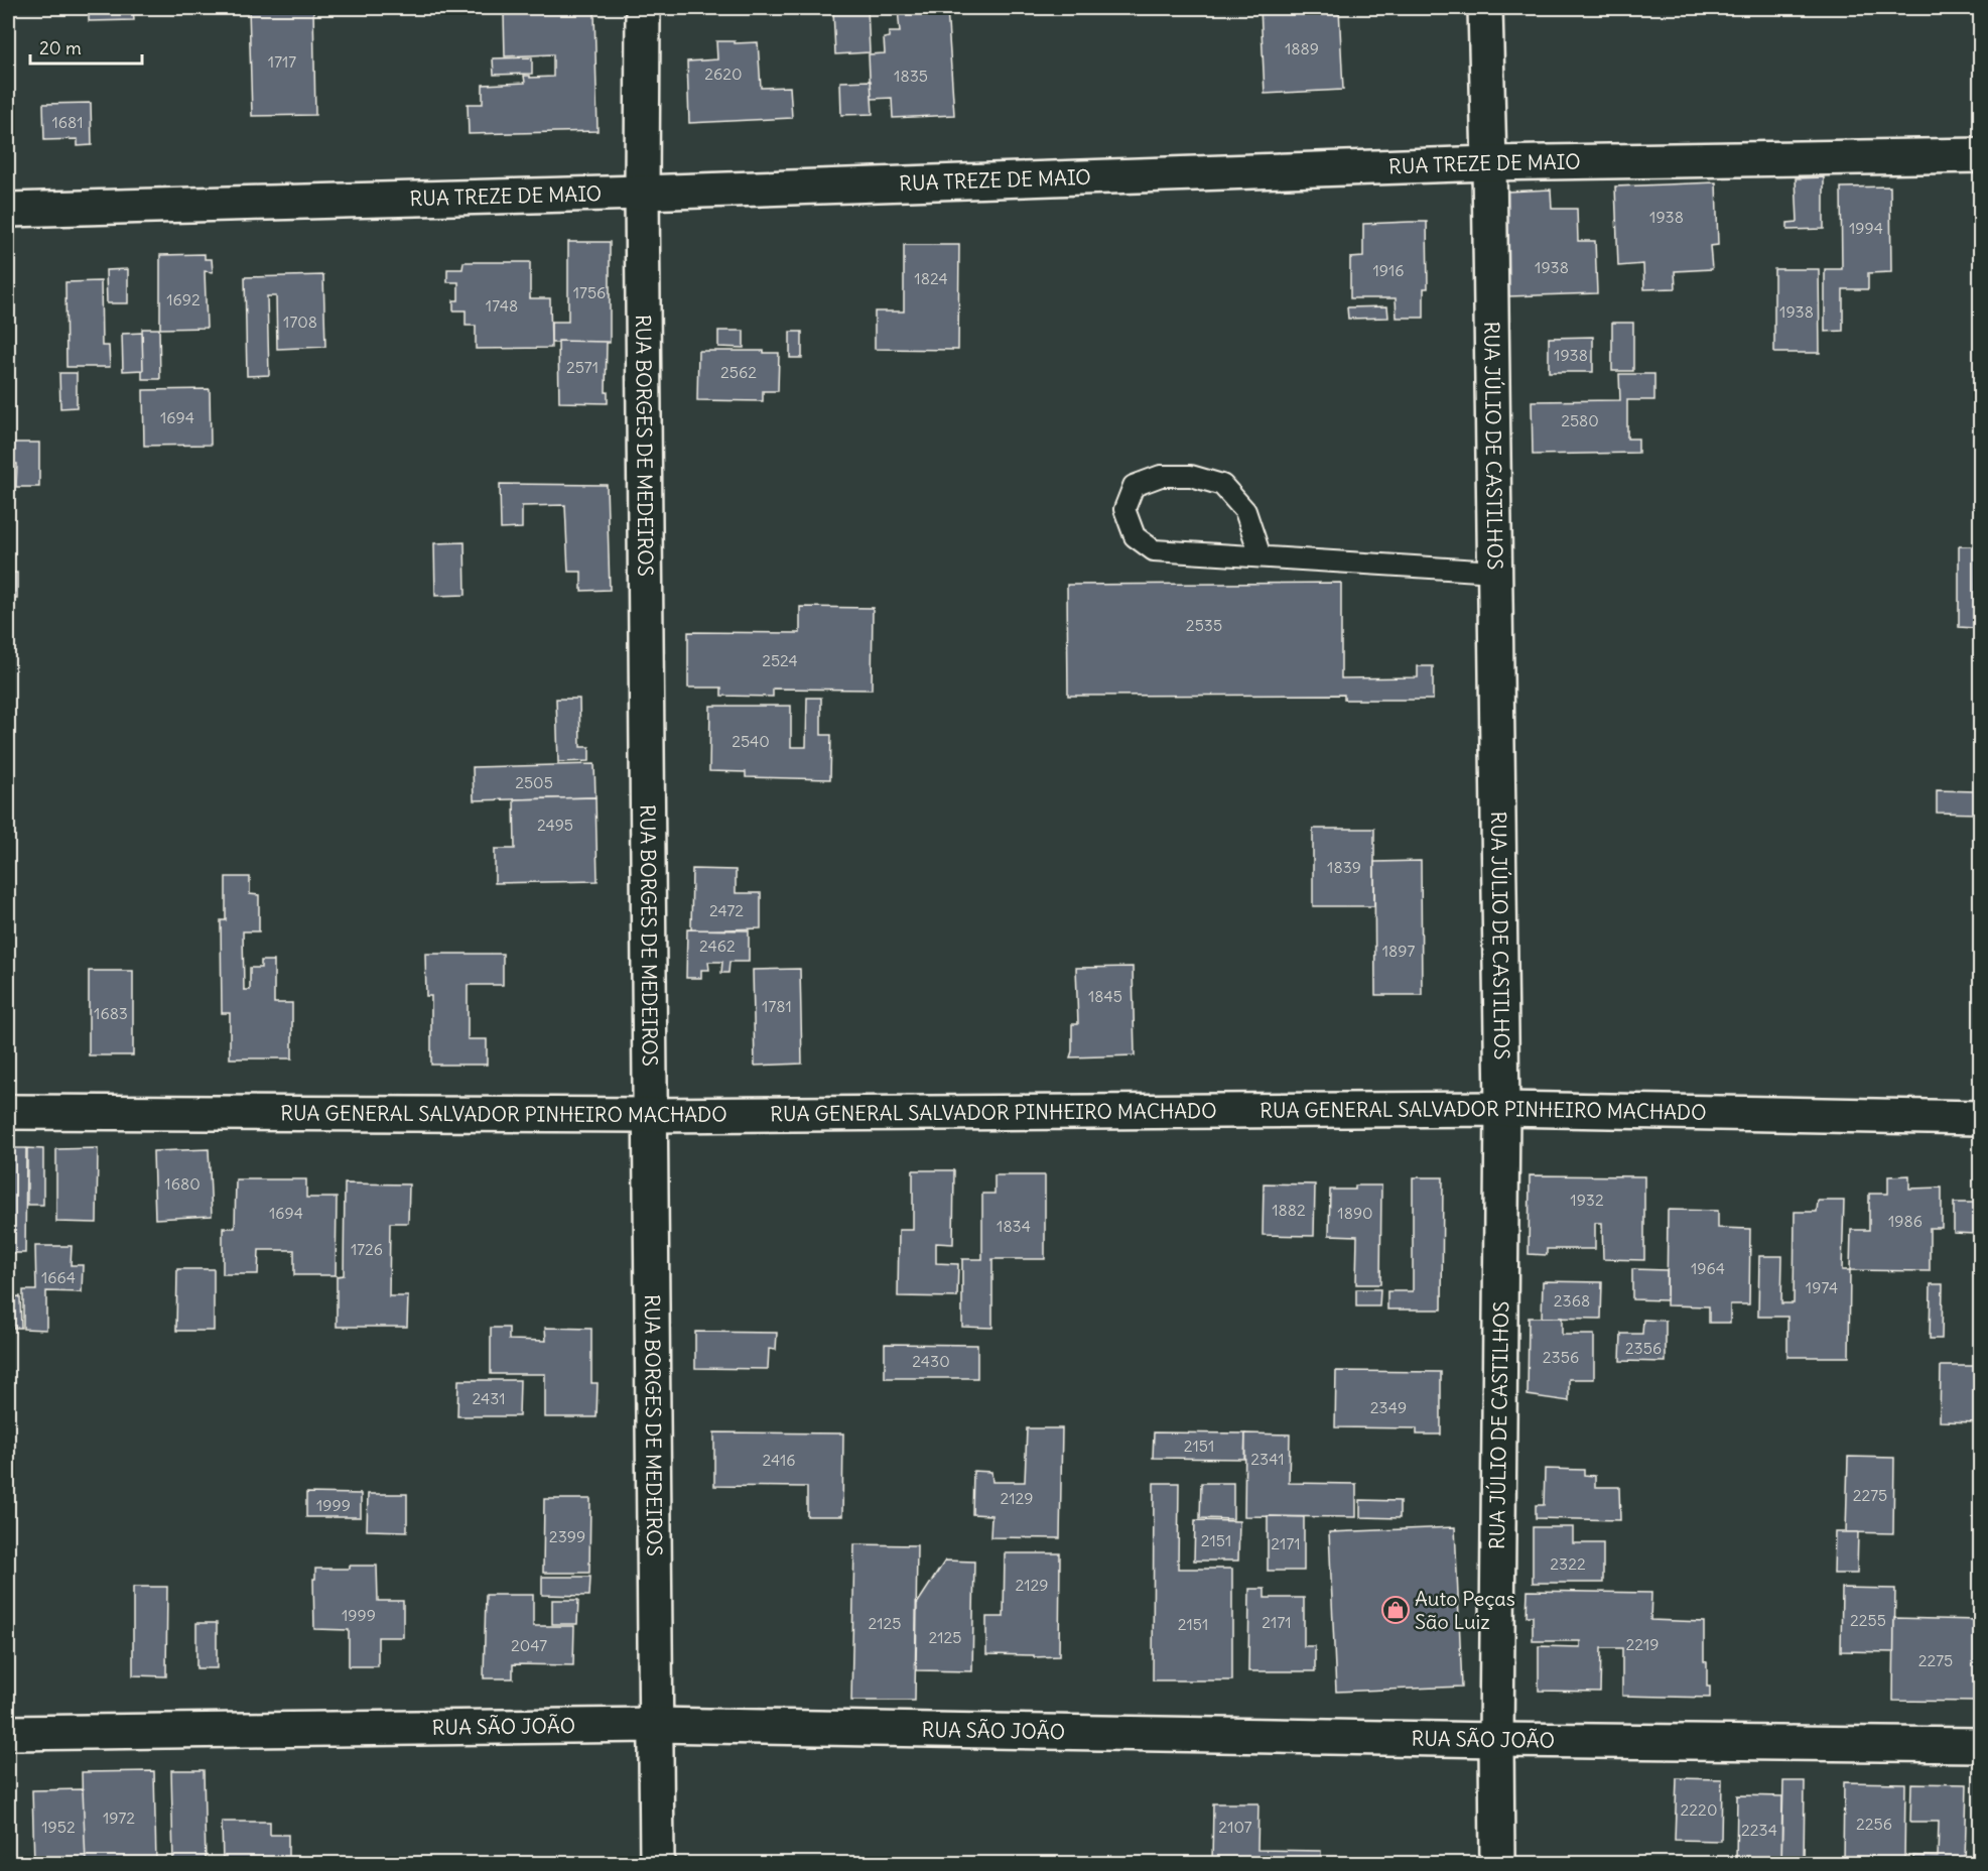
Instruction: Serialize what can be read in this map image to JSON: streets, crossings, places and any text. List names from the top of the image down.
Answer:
{
  "streets": {
    "street": [
      "RUA TREZE DE MAIO",
      "RUA BORGES DE MEDEIROS",
      "RUA JÚLIO DE CASTILHOS",
      "RUA GENERAL SALVADOR PINHEIRO MACHADO",
      "RUA SÃO JOÃO"
    ]
  },
  "crossings": [
    ["RUA TREZE DE MAIO", "RUA BORGES DE MEDEIROS"],
    ["RUA TREZE DE MAIO", "RUA JÚLIO DE CASTILHOS"],
    ["RUA BORGES DE MEDEIROS", "RUA GENERAL SALVADOR PINHEIRO MACHADO"],
    ["RUA BORGES DE MEDEIROS", "RUA SÃO JOÃO"],
    ["RUA JÚLIO DE CASTILHOS", "RUA GENERAL SALVADOR PINHEIRO MACHADO"],
    ["RUA JÚLIO DE CASTILHOS", "RUA SÃO JOÃO"]
  ],
  "places": {
    "shop": ["Auto Peças São Luiz"]
  },
  "house_numbers": [
    "1889",
    "1717",
    "2620",
    "1835",
    "1681",
    "1938",
    "1994",
    "1938",
    "1916",
    "1824",
    "1756",
    "1692",
    "1748",
    "1938",
    "1708",
    "1938",
    "2571",
    "2562",
    "1694",
    "2580",
    "2535",
    "2524",
    "2540",
    "2505",
    "2495",
    "1839",
    "2472",
    "2462",
    "1897",
    "1845",
    "1781",
    "1683",
    "1680",
    "1932",
    "1882",
    "1694",
    "1890",
    "1986",
    "1834",
    "1726",
    "1964",
    "1664",
    "1974",
    "2368",
    "2356",
    "2356",
    "2430",
    "2431",
    "2349",
    "2151",
    "2341",
    "2416",
    "2275",
    "2129",
    "1999",
    "2399",
    "2151",
    "2171",
    "2322",
    "2129",
    "1999",
    "2255",
    "2171",
    "2125",
    "2151",
    "2125",
    "2219",
    "2047",
    "2275",
    "2220",
    "1972",
    "2256",
    "1952",
    "2107",
    "2234"
  ],
  "scale_bar": "20 m"
}
